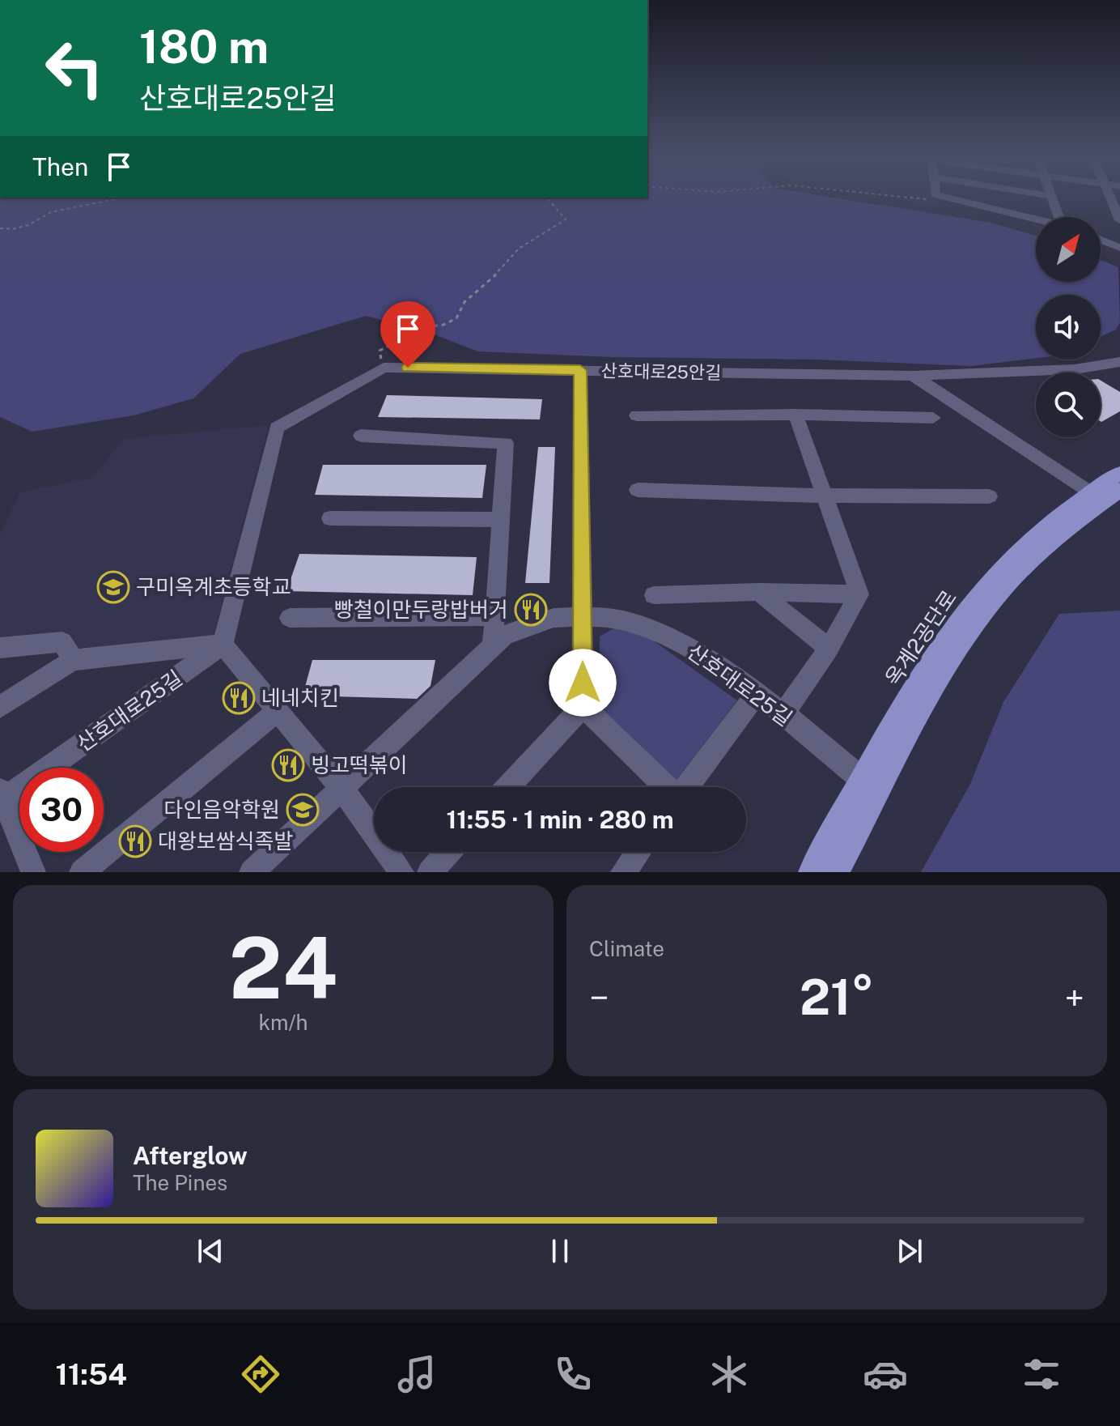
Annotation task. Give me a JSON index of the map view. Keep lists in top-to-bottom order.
{
  "streets": {
    "main road": ["옥계2공단로"],
    "street": ["산호대로25안길", "산호대로25길"]
  },
  "crossings": [
    ["산호대로25안길", "산호대로25길"],
    ["옥계2공단로", "산호대로25길"]
  ],
  "places": {
    "school or university": ["구미옥계초등학교", "다인음악학원"],
    "restaurant": [
      "빵철이만두랑밥버거",
      "네네치킨",
      "빙고떡볶이",
      "대왕보쌈식족발"
    ]
  },
  "north": "top right",
  "page": {
    "turn": ["180 m", "산호대로25안길"],
    "then": "Then",
    "limit": "30",
    "trip": "11:55 · 1 min · 280 m",
    "tile": [
      ["24", "km/h"],
      "Climate"
    ],
    "heat": ["−", "21°", "+"],
    "song": ["Afterglow", "The Pines"],
    "tabs": "11:54"
  }
}
